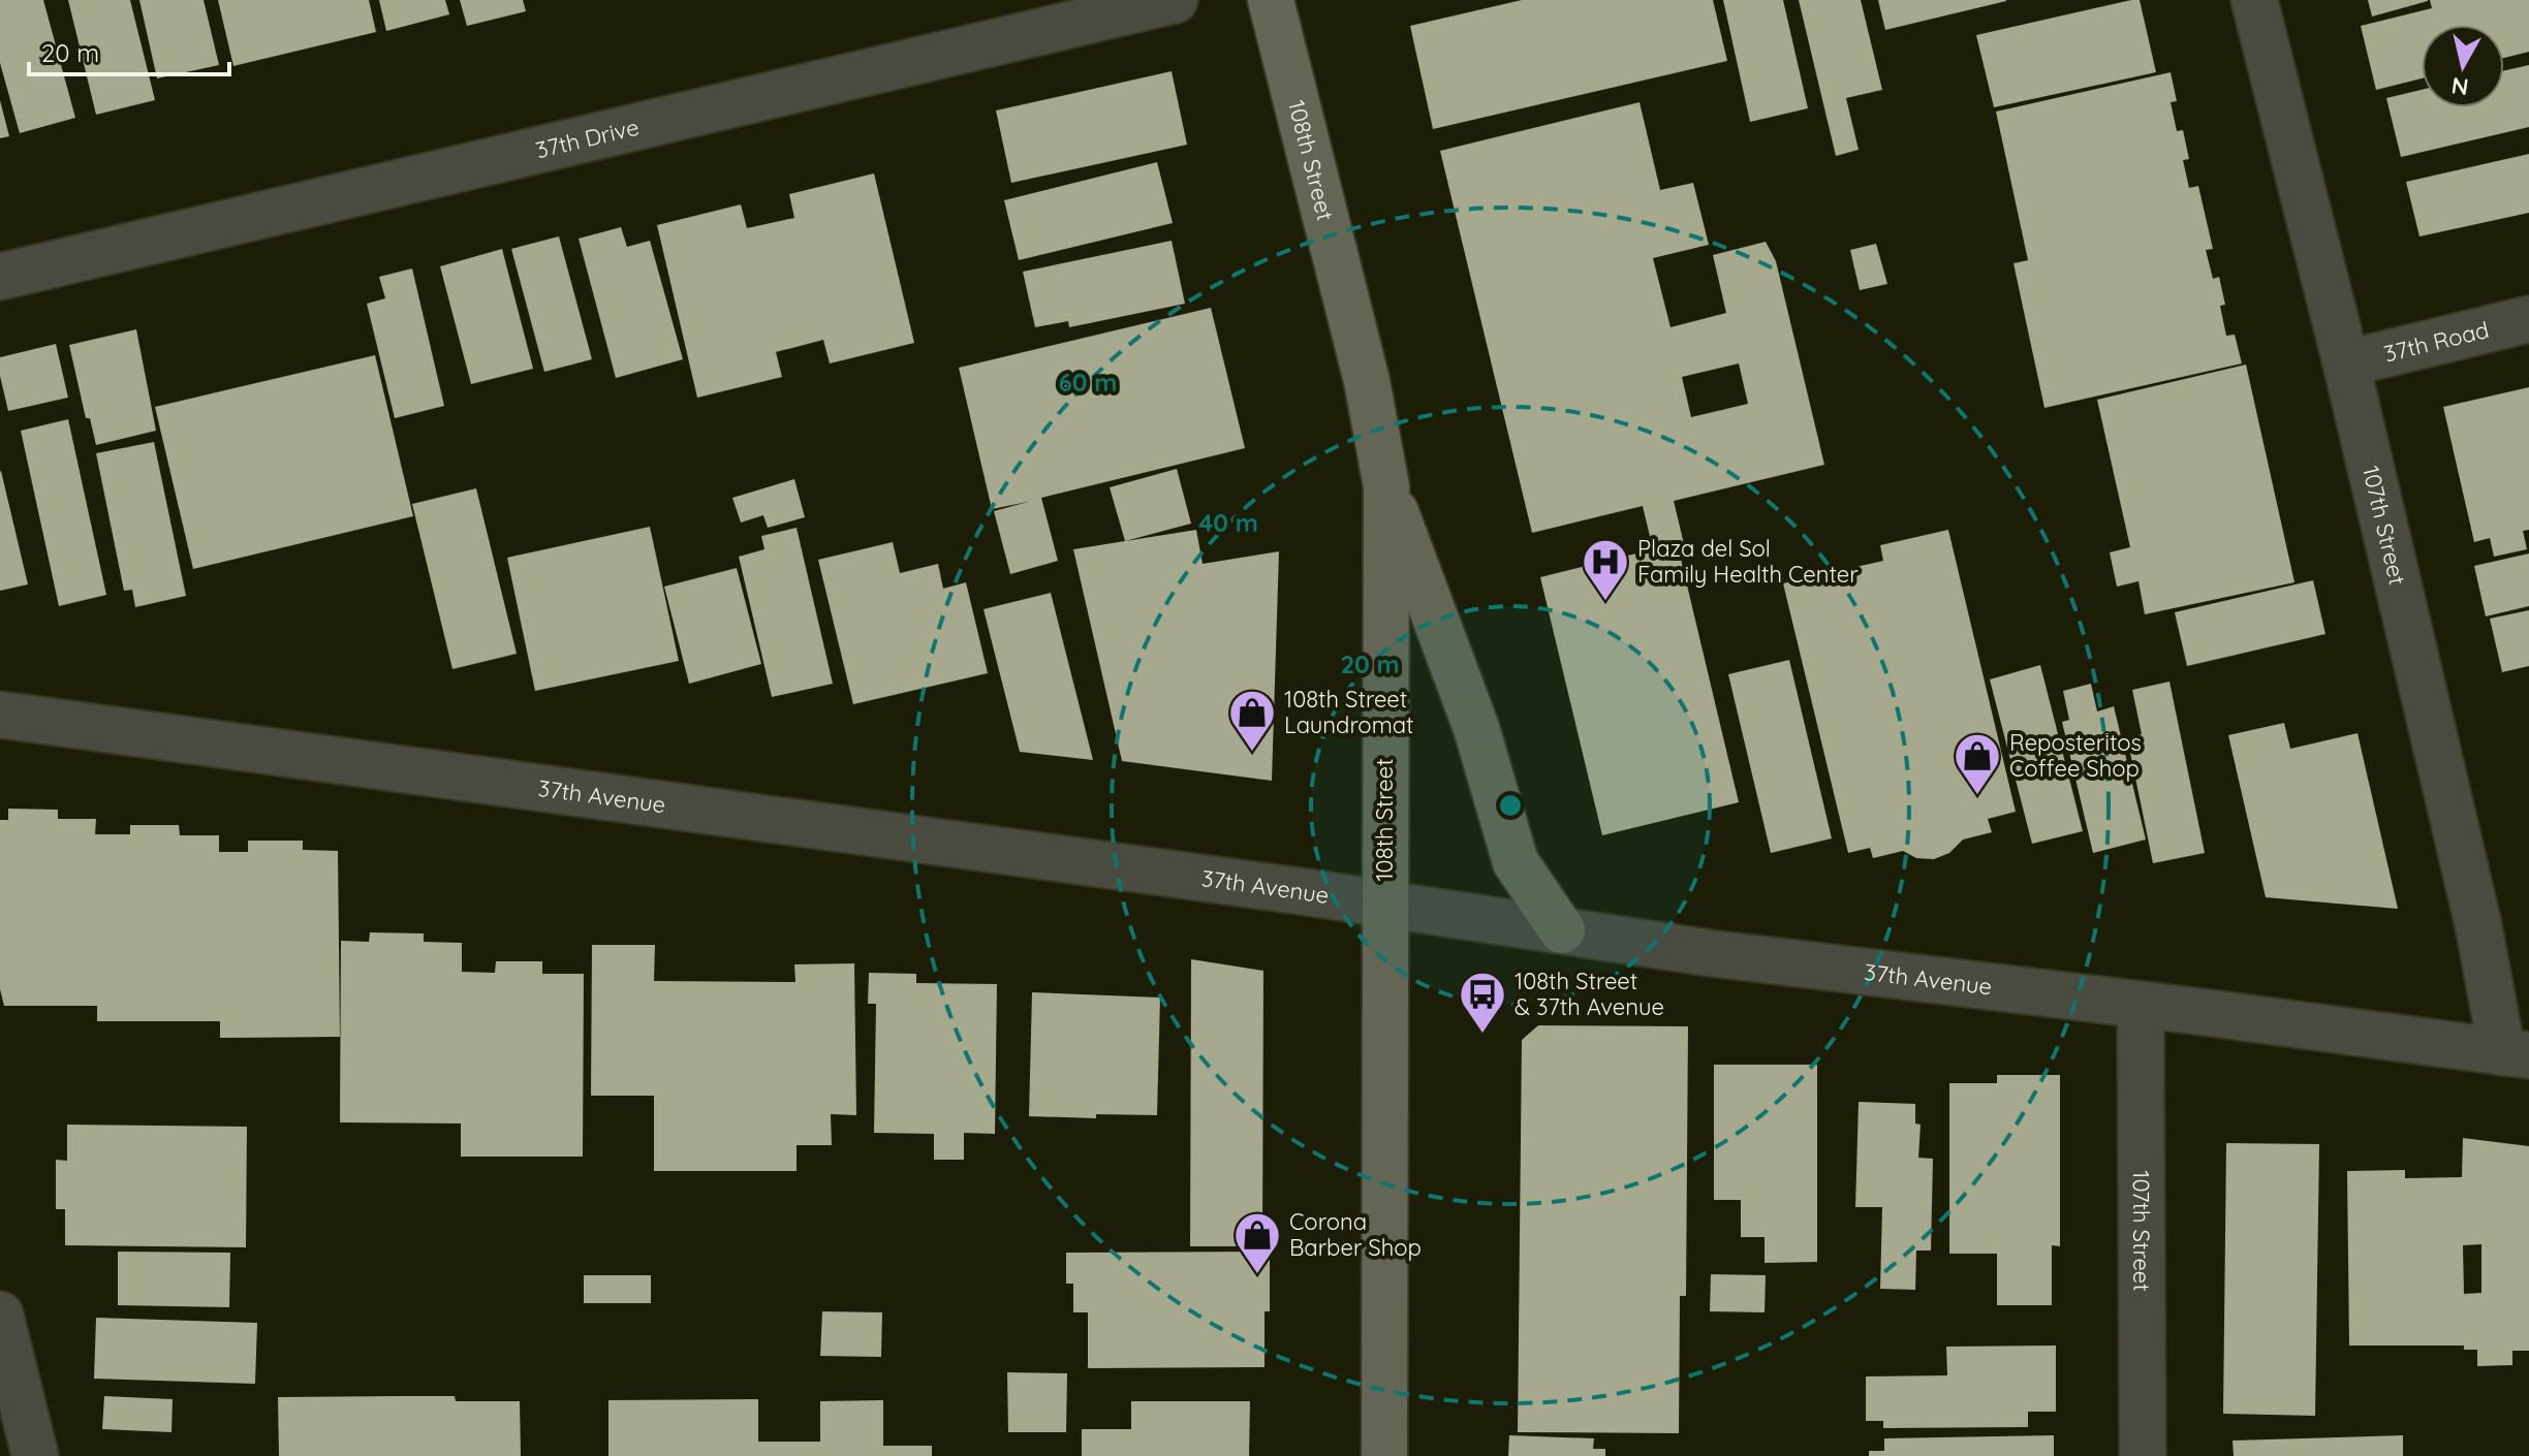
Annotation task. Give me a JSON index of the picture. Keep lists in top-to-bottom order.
{
  "streets": {
    "main road": ["108th Street"],
    "street": [
      "37th Drive",
      "37th Road",
      "107th Street",
      "37th Avenue"
    ]
  },
  "crossings": [
    ["108th Street", "37th Avenue"],
    ["37th Road", "107th Street"],
    ["107th Street", "37th Avenue"]
  ],
  "places": {
    "hospital": ["Plaza del Sol Family Health Center"],
    "shop": ["108th Street Laundromat", "Reposteritos Coffee Shop", "Corona Barber Shop"],
    "bus stop": ["108th Street & 37th Avenue"]
  },
  "scale_bar": "20 m",
  "north": "bottom",
  "rings": ["60 m", "40 m", "20 m"]
}
